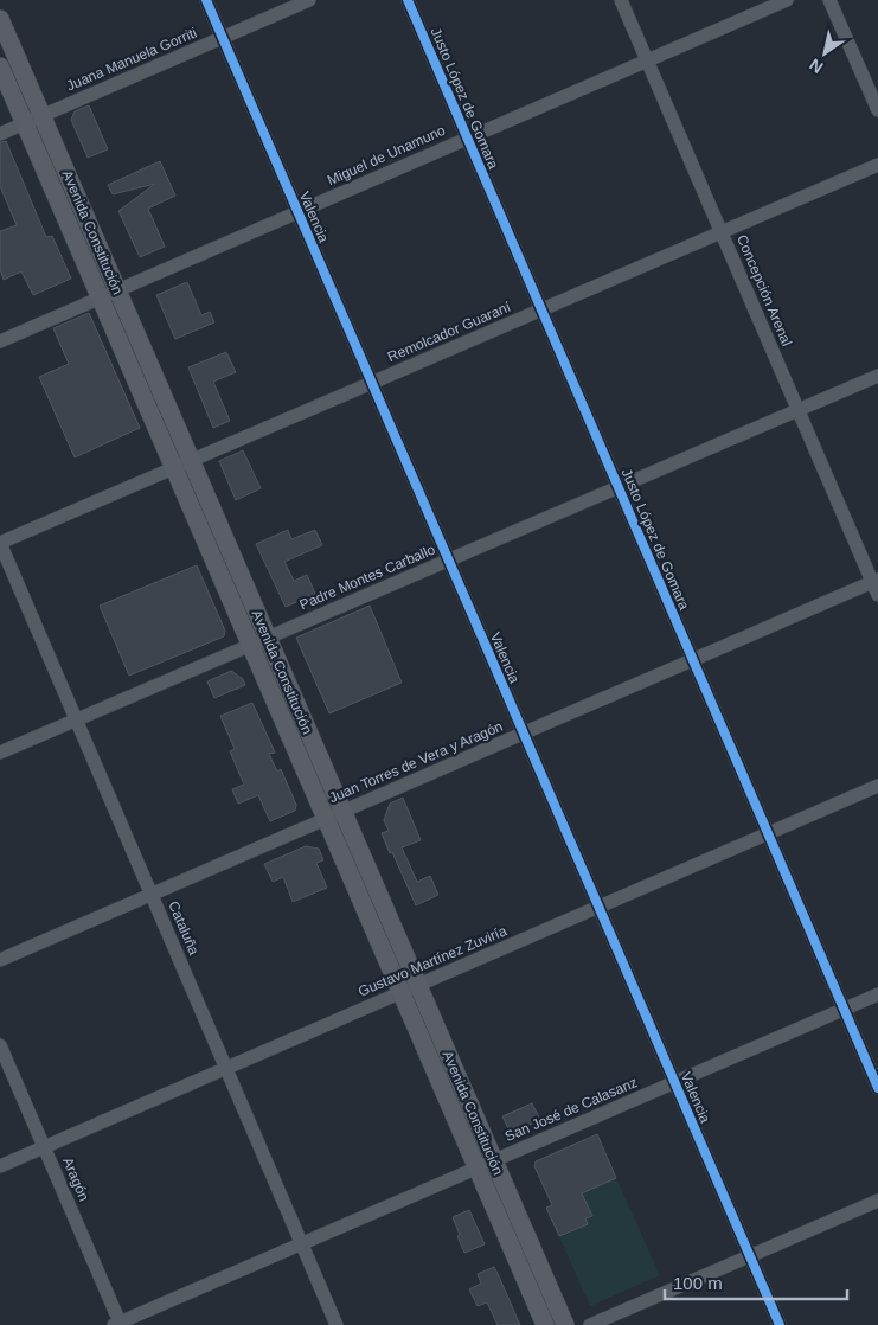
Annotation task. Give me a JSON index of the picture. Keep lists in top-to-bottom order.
{
  "streets": {
    "main road": ["Avenida Constitución"],
    "street": [
      "Juana Manuela Gorriti",
      "Justo López de Gomara",
      "Miguel de Unamuno",
      "Valencia",
      "Concepción Arenal",
      "Remolcador Guaraní",
      "Padre Montes Carballo",
      "Juan Torres de Vera y Aragón",
      "Cataluña",
      "Gustavo Martínez Zuviría",
      "San José de Calasanz",
      "Aragón"
    ]
  },
  "crossings": [
    ["Juana Manuela Gorriti", "Valencia"],
    ["Juana Manuela Gorriti", "Avenida Constitución"],
    ["Justo López de Gomara", "Miguel de Unamuno"],
    ["Justo López de Gomara", "Remolcador Guaraní"],
    ["Justo López de Gomara", "Padre Montes Carballo"],
    ["Justo López de Gomara", "Juan Torres de Vera y Aragón"],
    ["Justo López de Gomara", "Gustavo Martínez Zuviría"],
    ["Justo López de Gomara", "San José de Calasanz"],
    ["Miguel de Unamuno", "Valencia"],
    ["Miguel de Unamuno", "Avenida Constitución"],
    ["Miguel de Unamuno", "Concepción Arenal"],
    ["Valencia", "Remolcador Guaraní"],
    ["Valencia", "Padre Montes Carballo"],
    ["Valencia", "Juan Torres de Vera y Aragón"],
    ["Valencia", "Gustavo Martínez Zuviría"],
    ["Valencia", "San José de Calasanz"],
    ["Avenida Constitución", "Remolcador Guaraní"],
    ["Avenida Constitución", "Padre Montes Carballo"],
    ["Avenida Constitución", "Juan Torres de Vera y Aragón"],
    ["Avenida Constitución", "Gustavo Martínez Zuviría"],
    ["Avenida Constitución", "San José de Calasanz"],
    ["Concepción Arenal", "Remolcador Guaraní"],
    ["Concepción Arenal", "Padre Montes Carballo"],
    ["Concepción Arenal", "Juan Torres de Vera y Aragón"],
    ["Remolcador Guaraní", "Cataluña"],
    ["Padre Montes Carballo", "Cataluña"],
    ["Juan Torres de Vera y Aragón", "Cataluña"],
    ["Cataluña", "Gustavo Martínez Zuviría"],
    ["Cataluña", "San José de Calasanz"],
    ["Gustavo Martínez Zuviría", "Aragón"],
    ["San José de Calasanz", "Aragón"]
  ],
  "scale_bar": "100 m",
  "north": "bottom left"
}
